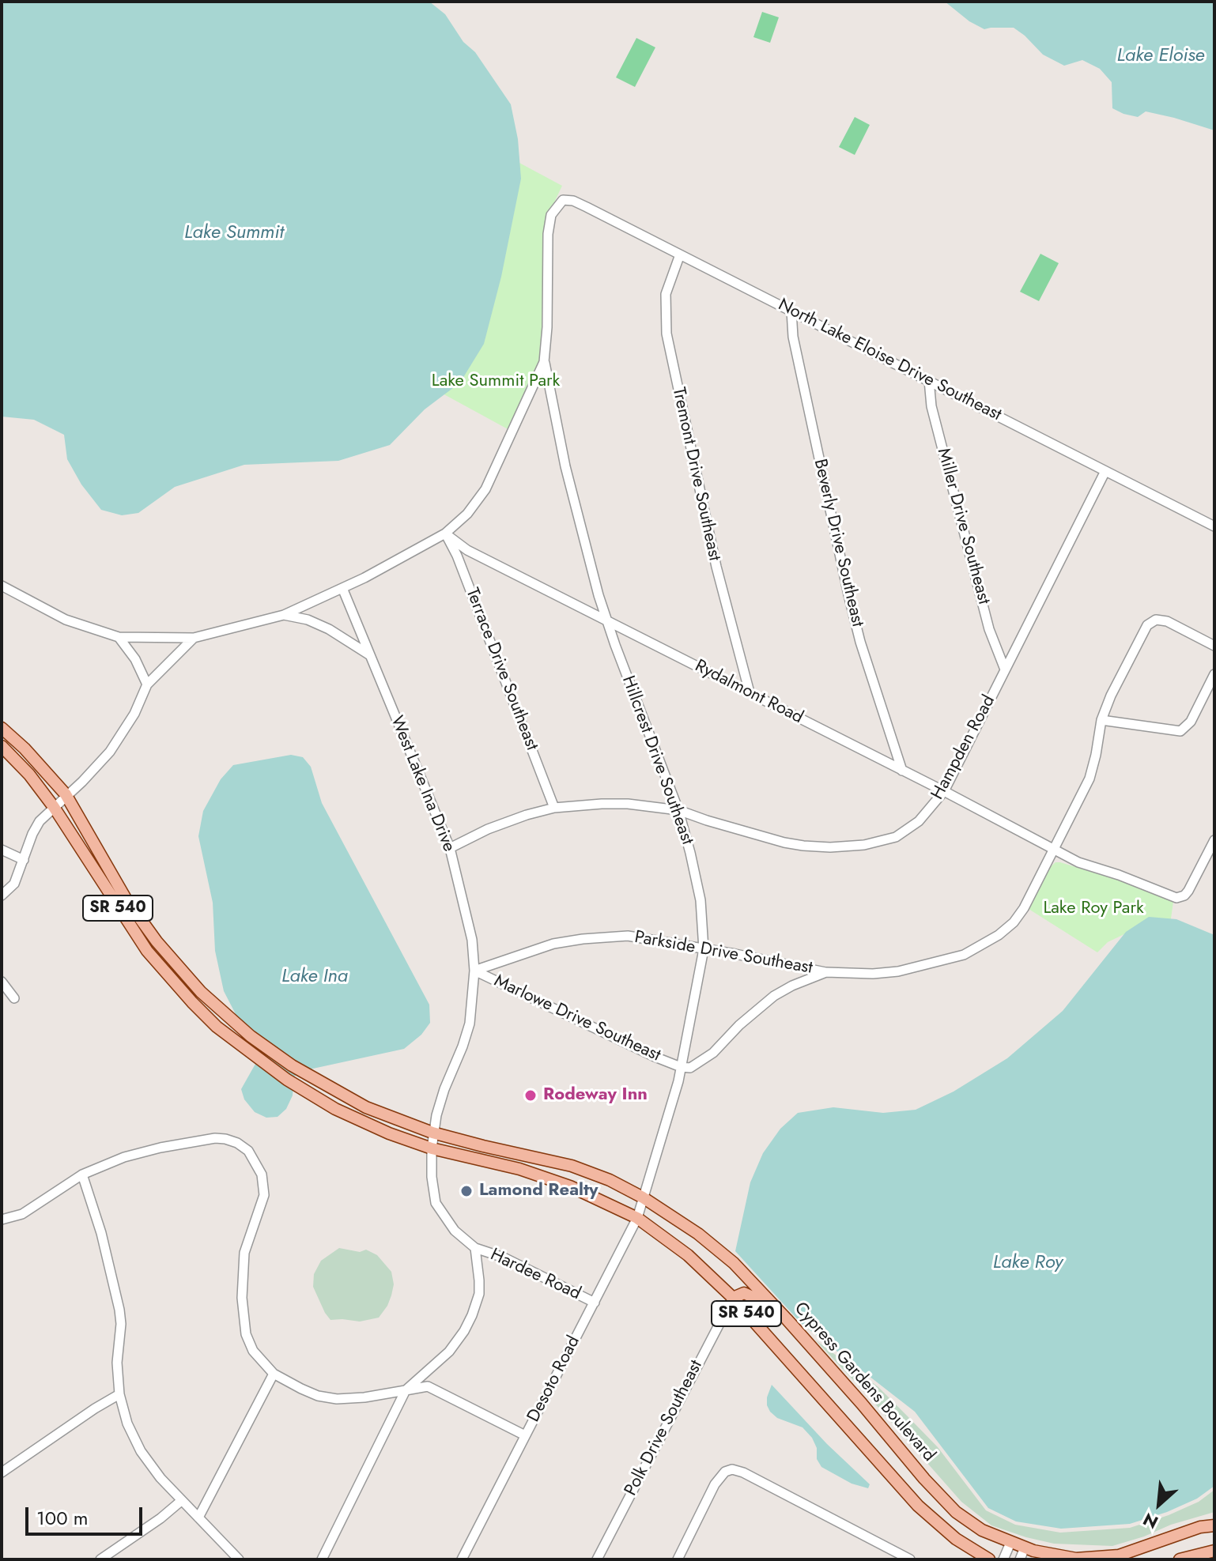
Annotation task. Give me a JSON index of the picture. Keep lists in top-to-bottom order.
{
  "streets": {
    "main road": ["SR 540", "Cypress Gardens Boulevard"],
    "street": [
      "North Lake Eloise Drive Southeast",
      "Tremont Drive Southeast",
      "Miller Drive Southeast",
      "Beverly Drive Southeast",
      "Terrace Drive Southeast",
      "Rydalmont Road",
      "Hampden Road",
      "Hillcrest Drive Southeast",
      "West Lake Ina Drive",
      "Parkside Drive Southeast",
      "Marlowe Drive Southeast",
      "Hardee Road",
      "Desoto Road",
      "Polk Drive Southeast"
    ]
  },
  "crossings": [
    ["North Lake Eloise Drive Southeast", "Tremont Drive Southeast"],
    ["North Lake Eloise Drive Southeast", "Miller Drive Southeast"],
    ["North Lake Eloise Drive Southeast", "Beverly Drive Southeast"],
    ["North Lake Eloise Drive Southeast", "Hampden Road"],
    ["North Lake Eloise Drive Southeast", "Hillcrest Drive Southeast"],
    ["Tremont Drive Southeast", "Rydalmont Road"],
    ["Miller Drive Southeast", "Hampden Road"],
    ["Beverly Drive Southeast", "Rydalmont Road"],
    ["Terrace Drive Southeast", "Rydalmont Road"],
    ["Terrace Drive Southeast", "Hampden Road"],
    ["Rydalmont Road", "Hampden Road"],
    ["Rydalmont Road", "Hillcrest Drive Southeast"],
    ["Rydalmont Road", "Parkside Drive Southeast"],
    ["Hampden Road", "Hillcrest Drive Southeast"],
    ["Hampden Road", "West Lake Ina Drive"],
    ["Hillcrest Drive Southeast", "Parkside Drive Southeast"],
    ["Hillcrest Drive Southeast", "Marlowe Drive Southeast"],
    ["Hillcrest Drive Southeast", "Desoto Road"],
    ["Hillcrest Drive Southeast", "Cypress Gardens Boulevard"],
    ["West Lake Ina Drive", "SR 540"],
    ["West Lake Ina Drive", "Parkside Drive Southeast"],
    ["West Lake Ina Drive", "Marlowe Drive Southeast"],
    ["West Lake Ina Drive", "Hardee Road"],
    ["West Lake Ina Drive", "Cypress Gardens Boulevard"],
    ["SR 540", "Desoto Road"],
    ["SR 540", "Polk Drive Southeast"],
    ["Parkside Drive Southeast", "Marlowe Drive Southeast"],
    ["Hardee Road", "Desoto Road"],
    ["Desoto Road", "Cypress Gardens Boulevard"]
  ],
  "water": [
    "Lake Eloise",
    "Lake Summit",
    "Lake Ina",
    "Lake Roy"
  ],
  "parks": ["Lake Summit Park", "Lake Roy Park"],
  "places": ["Rodeway Inn", "Lamond Realty"],
  "scale_bar": "100 m",
  "north": "bottom left"
}
